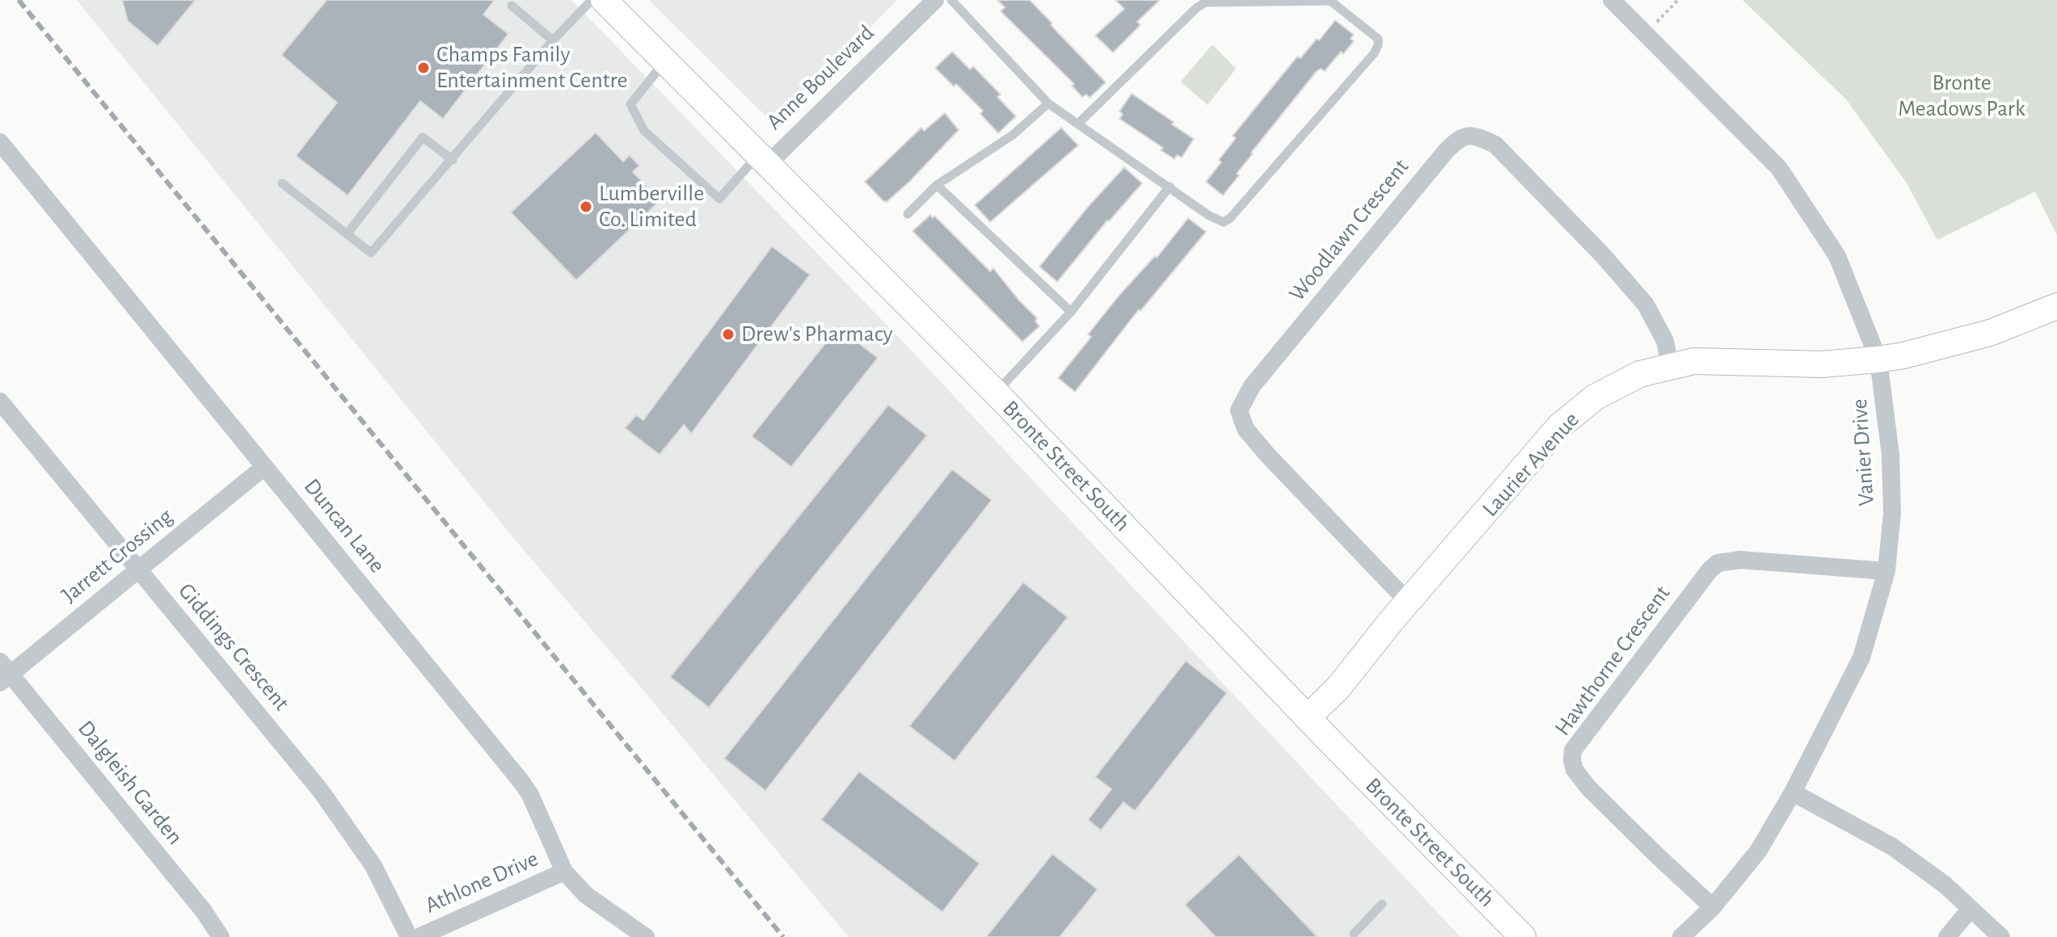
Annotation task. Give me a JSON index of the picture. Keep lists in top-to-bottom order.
{
  "streets": {
    "main road": ["Laurier Avenue", "Bronte Street South"],
    "street": [
      "Anne Boulevard",
      "Woodlawn Crescent",
      "Vanier Drive",
      "Duncan Lane",
      "Jarrett Crossing",
      "Giddings Crescent",
      "Hawthorne Crescent",
      "Dalgleish Garden",
      "Athlone Drive"
    ]
  },
  "crossings": [
    ["Anne Boulevard", "Bronte Street South"],
    ["Woodlawn Crescent", "Laurier Avenue"],
    ["Vanier Drive", "Laurier Avenue"],
    ["Vanier Drive", "Hawthorne Crescent"],
    ["Laurier Avenue", "Bronte Street South"],
    ["Duncan Lane", "Jarrett Crossing"],
    ["Duncan Lane", "Athlone Drive"],
    ["Jarrett Crossing", "Giddings Crescent"],
    ["Jarrett Crossing", "Dalgleish Garden"]
  ],
  "parks": ["Bronte Meadows Park"],
  "places": ["Champs Family Entertainment Centre", "Lumberville Co. Limited", "Drew's Pharmacy"]
}
